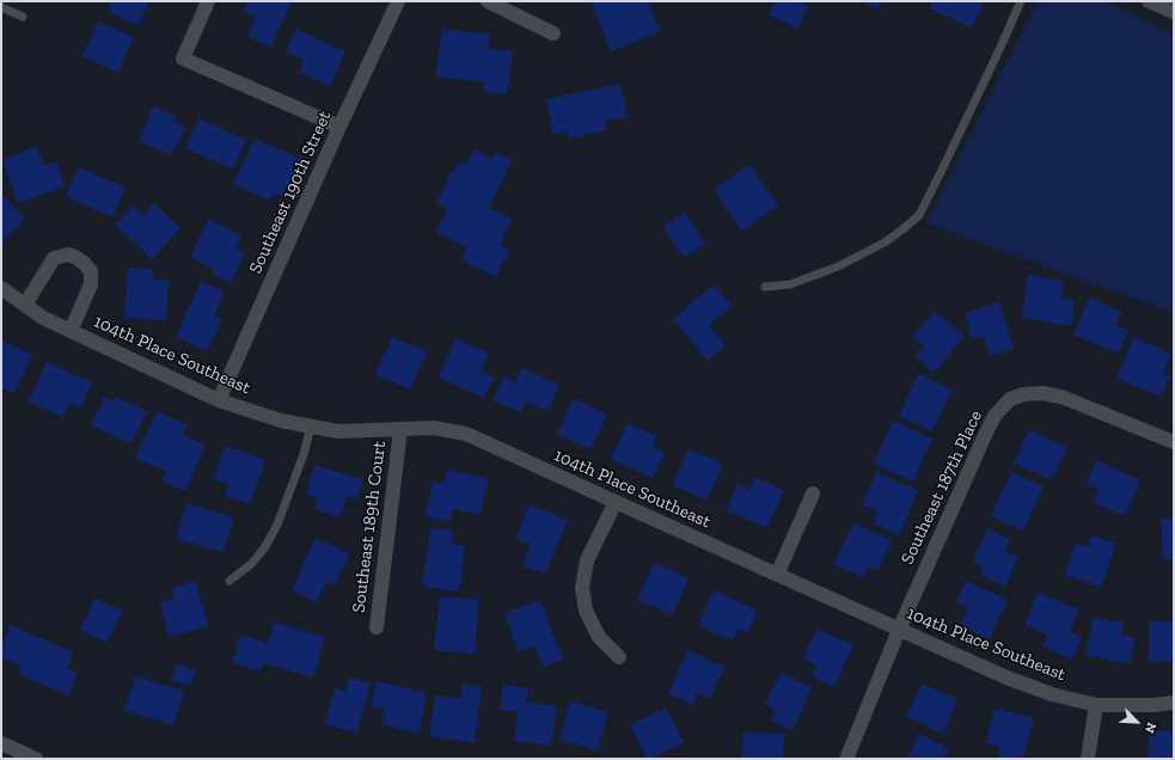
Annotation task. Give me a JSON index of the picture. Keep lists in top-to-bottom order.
{
  "streets": {
    "street": [
      "Southeast 190th Street",
      "104th Place Southeast",
      "Southeast 187th Place",
      "Southeast 189th Court"
    ]
  },
  "crossings": [
    ["Southeast 190th Street", "104th Place Southeast"],
    ["104th Place Southeast", "Southeast 187th Place"],
    ["104th Place Southeast", "Southeast 189th Court"]
  ],
  "north": "bottom right"
}
